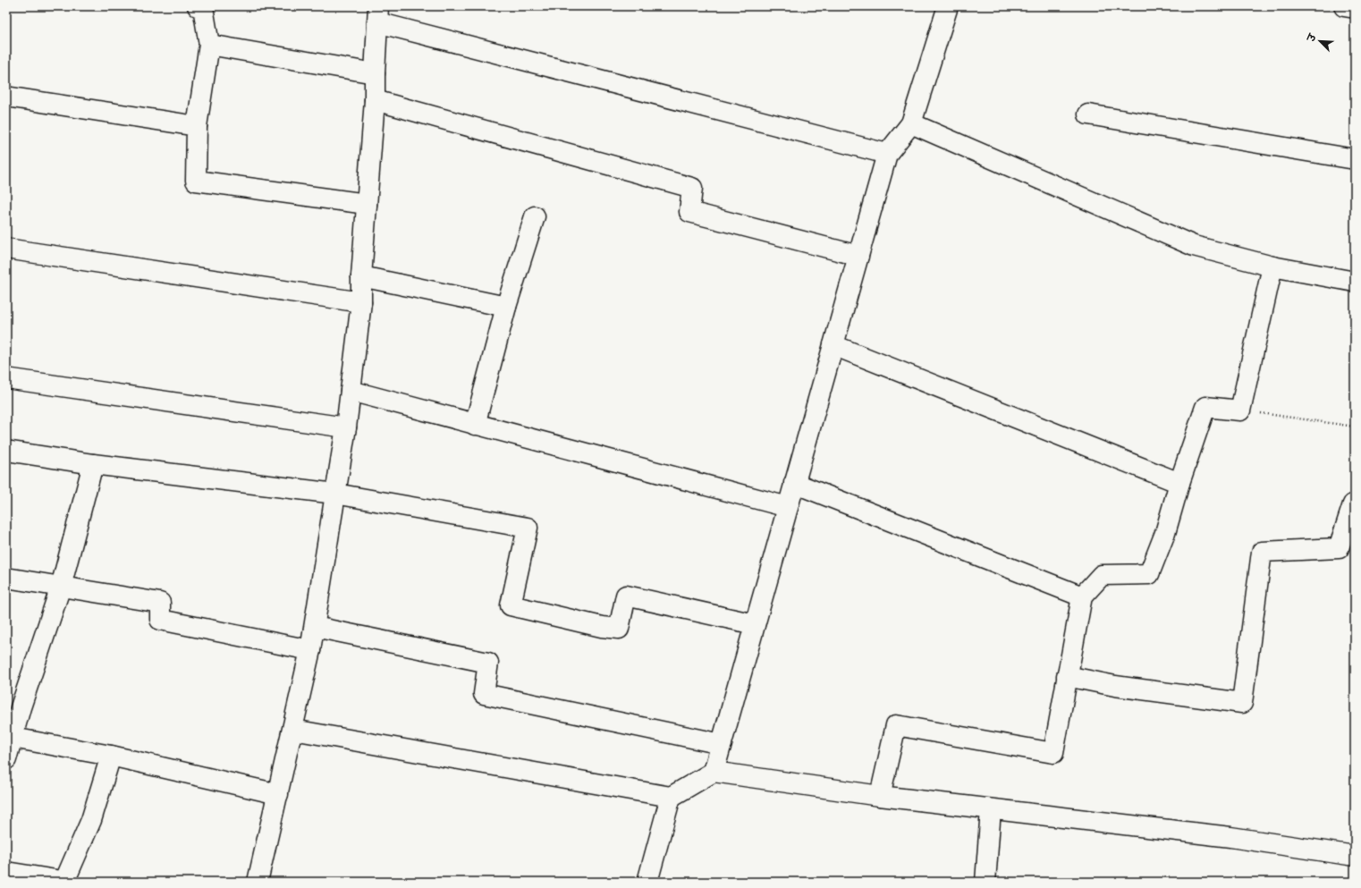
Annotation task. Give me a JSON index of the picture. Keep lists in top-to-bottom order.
{
  "north": "top left"
}
